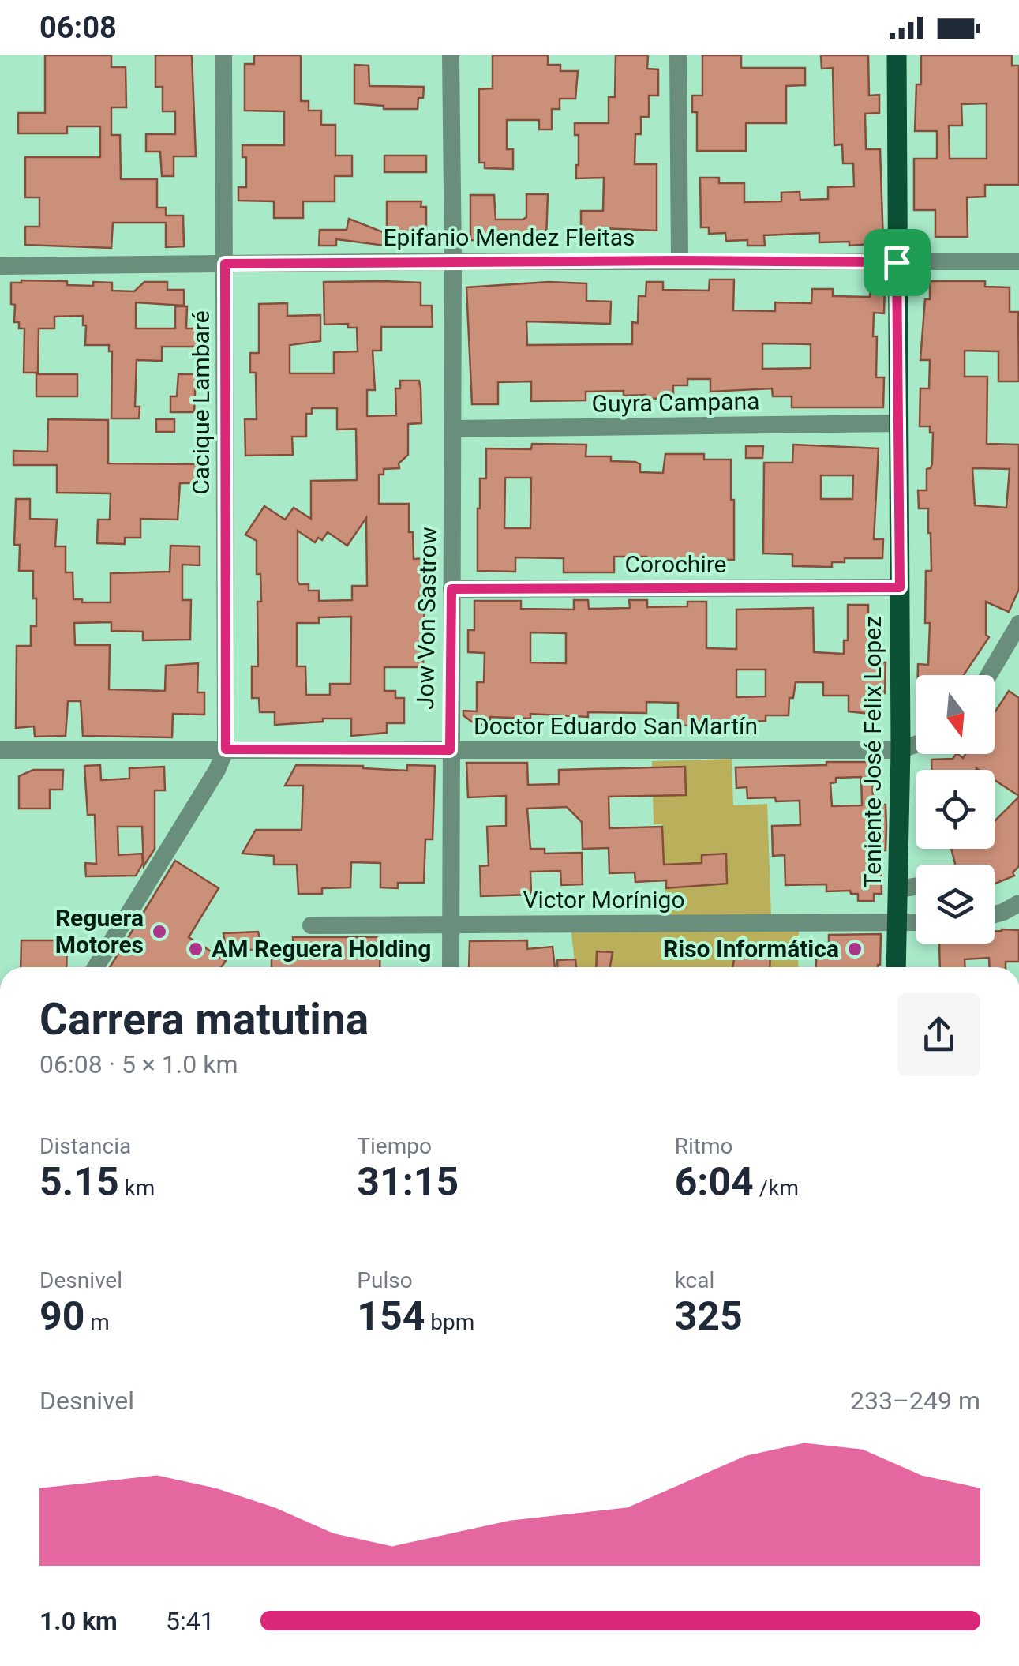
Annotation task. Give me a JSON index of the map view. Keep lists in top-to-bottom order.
{
  "streets": {
    "main road": ["Teniente José Felix Lopez"],
    "street": [
      "Epifanio Mendez Fleitas",
      "Cacique Lambaré",
      "Guyra Campana",
      "Corochire",
      "Jow Von Sastrow",
      "Doctor Eduardo San Martín",
      "Victor Morínigo"
    ]
  },
  "crossings": [
    ["Epifanio Mendez Fleitas", "Cacique Lambaré"],
    ["Epifanio Mendez Fleitas", "Jow Von Sastrow"],
    ["Epifanio Mendez Fleitas", "Teniente José Felix Lopez"],
    ["Cacique Lambaré", "Doctor Eduardo San Martín"],
    ["Guyra Campana", "Jow Von Sastrow"],
    ["Guyra Campana", "Teniente José Felix Lopez"],
    ["Corochire", "Jow Von Sastrow"],
    ["Corochire", "Teniente José Felix Lopez"],
    ["Jow Von Sastrow", "Doctor Eduardo San Martín"],
    ["Jow Von Sastrow", "Victor Morínigo"],
    ["Doctor Eduardo San Martín", "Teniente José Felix Lopez"],
    ["Teniente José Felix Lopez", "Victor Morínigo"]
  ],
  "places": ["Reguera Motores", "AM Reguera Holding", "Riso Informática"],
  "north": "bottom",
  "page": {
    "status": "06:08",
    "heading": ["Carrera matutina", "06:08 · 5 × 1.0 km"],
    "stats": [
      ["Distancia", "5.15 km"],
      ["Tiempo", "31:15"],
      ["Ritmo", "6:04 /km"],
      ["Desnivel", "90 m"],
      ["Pulso", "154 bpm"],
      ["kcal", "325"]
    ],
    "chart": ["Desnivel", "233–249 m"],
    "list": [
      {
        "name": "1.0 km",
        "note": "5:41"
      }
    ]
  }
}
